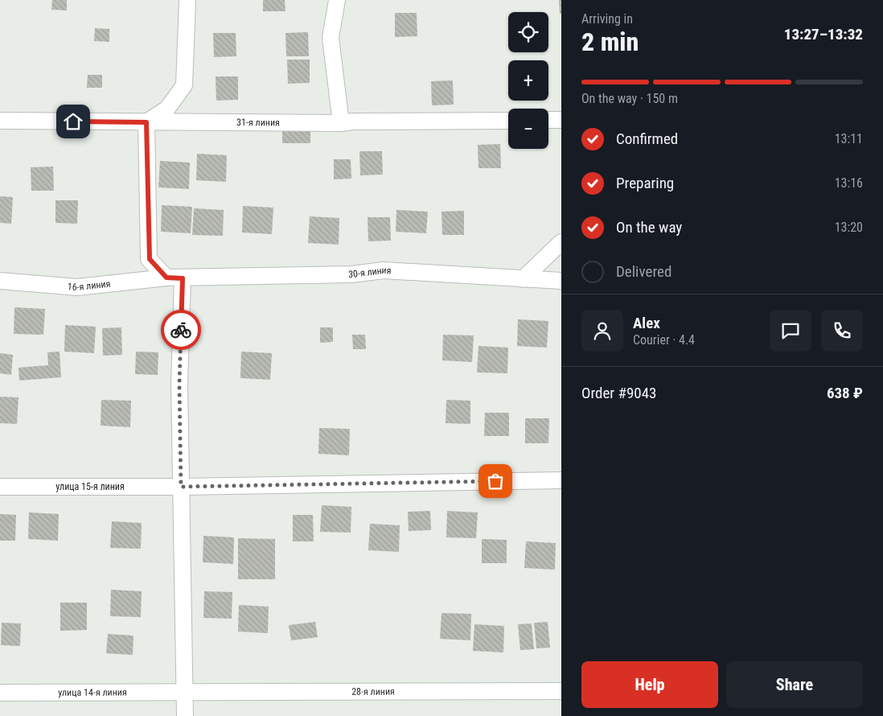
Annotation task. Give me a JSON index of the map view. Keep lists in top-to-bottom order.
{
  "streets": {
    "street": [
      "31-я линия",
      "30-я линия",
      "16-я линия",
      "улица 15-я линия",
      "улица 14-я линия",
      "28-я линия"
    ]
  },
  "crossings": [
    ["30-я линия", "16-я линия"],
    ["улица 14-я линия", "28-я линия"]
  ],
  "page": {
    "heading": ["2 min", "Arriving in", "13:27–13:32"],
    "panel": [
      "Alex",
      "Courier · 4.4",
      "Order #9043",
      "638 ₽"
    ],
    "map_buttons": ["+", "−"],
    "bar": "On the way · 150 m",
    "list": [
      ["Confirmed", "13:11"],
      ["Preparing", "13:16"],
      ["On the way", "13:20"],
      "Delivered"
    ],
    "buttons": ["Help", "Share"]
  }
}
